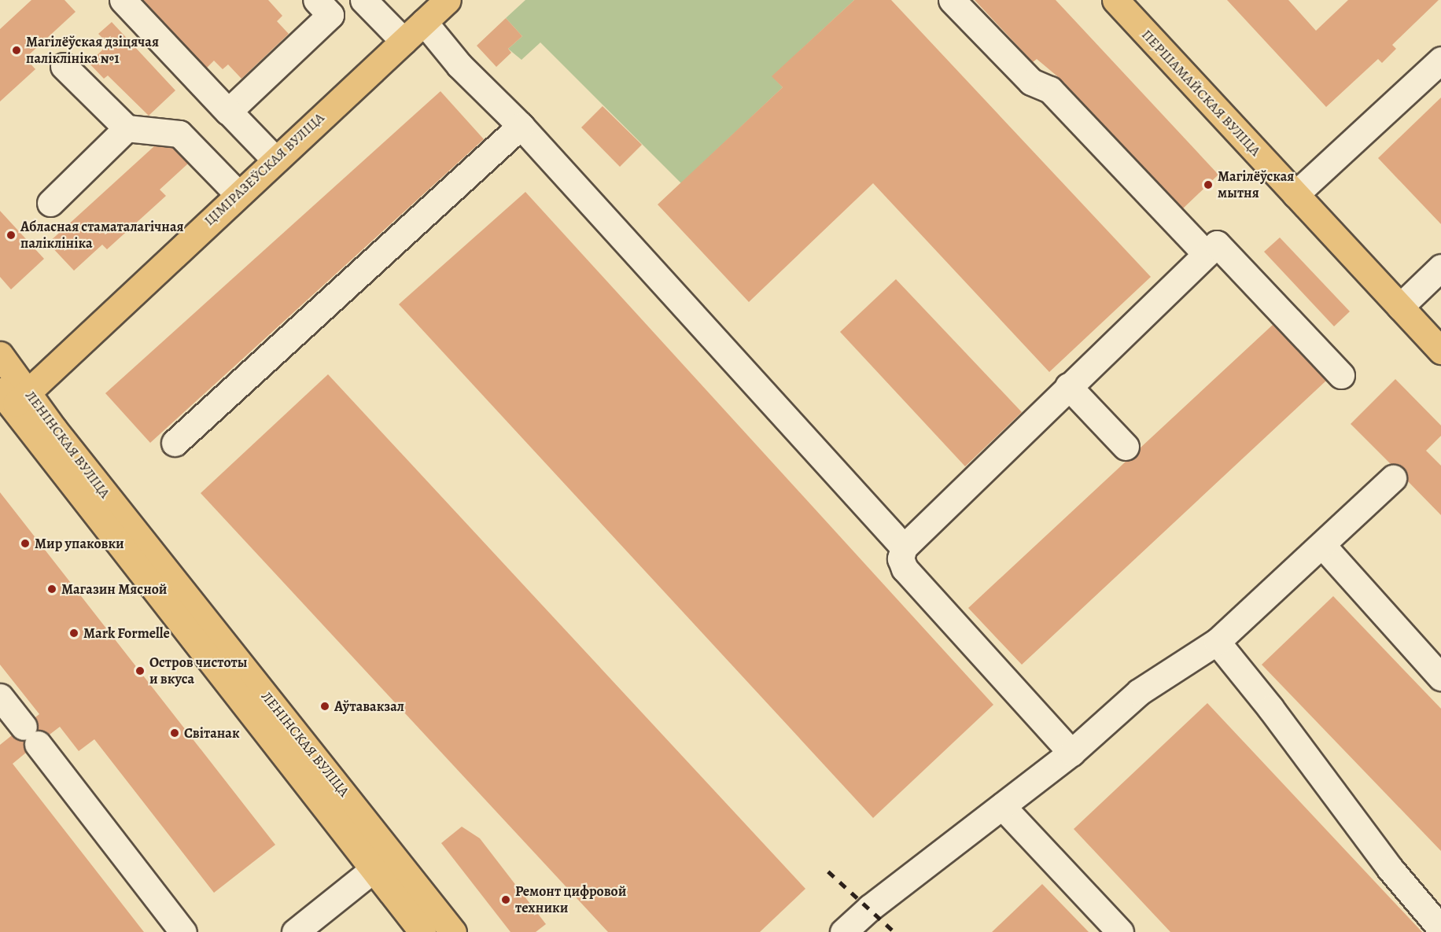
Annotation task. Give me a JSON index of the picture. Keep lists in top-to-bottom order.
{
  "streets": {
    "main road": ["ПЕРШАМАЙСКАЯ ВУЛІЦА", "ЦІМІРАЗЕЎСКАЯ ВУЛІЦА", "ЛЕНІНСКАЯ ВУЛІЦА"]
  },
  "crossings": [
    ["ЦІМІРАЗЕЎСКАЯ ВУЛІЦА", "ЛЕНІНСКАЯ ВУЛІЦА"]
  ],
  "places": [
    "Магілёўская дзіцячая паліклініка №1",
    "Магілёўская мытня",
    "Абласная стаматалагічная паліклініка",
    "Мир упаковки",
    "Магазин Мясной",
    "Mark Formelle",
    "Остров чистоты и вкуса",
    "Аўтавакзал",
    "Світанак",
    "Ремонт цифровой техники"
  ]
}
